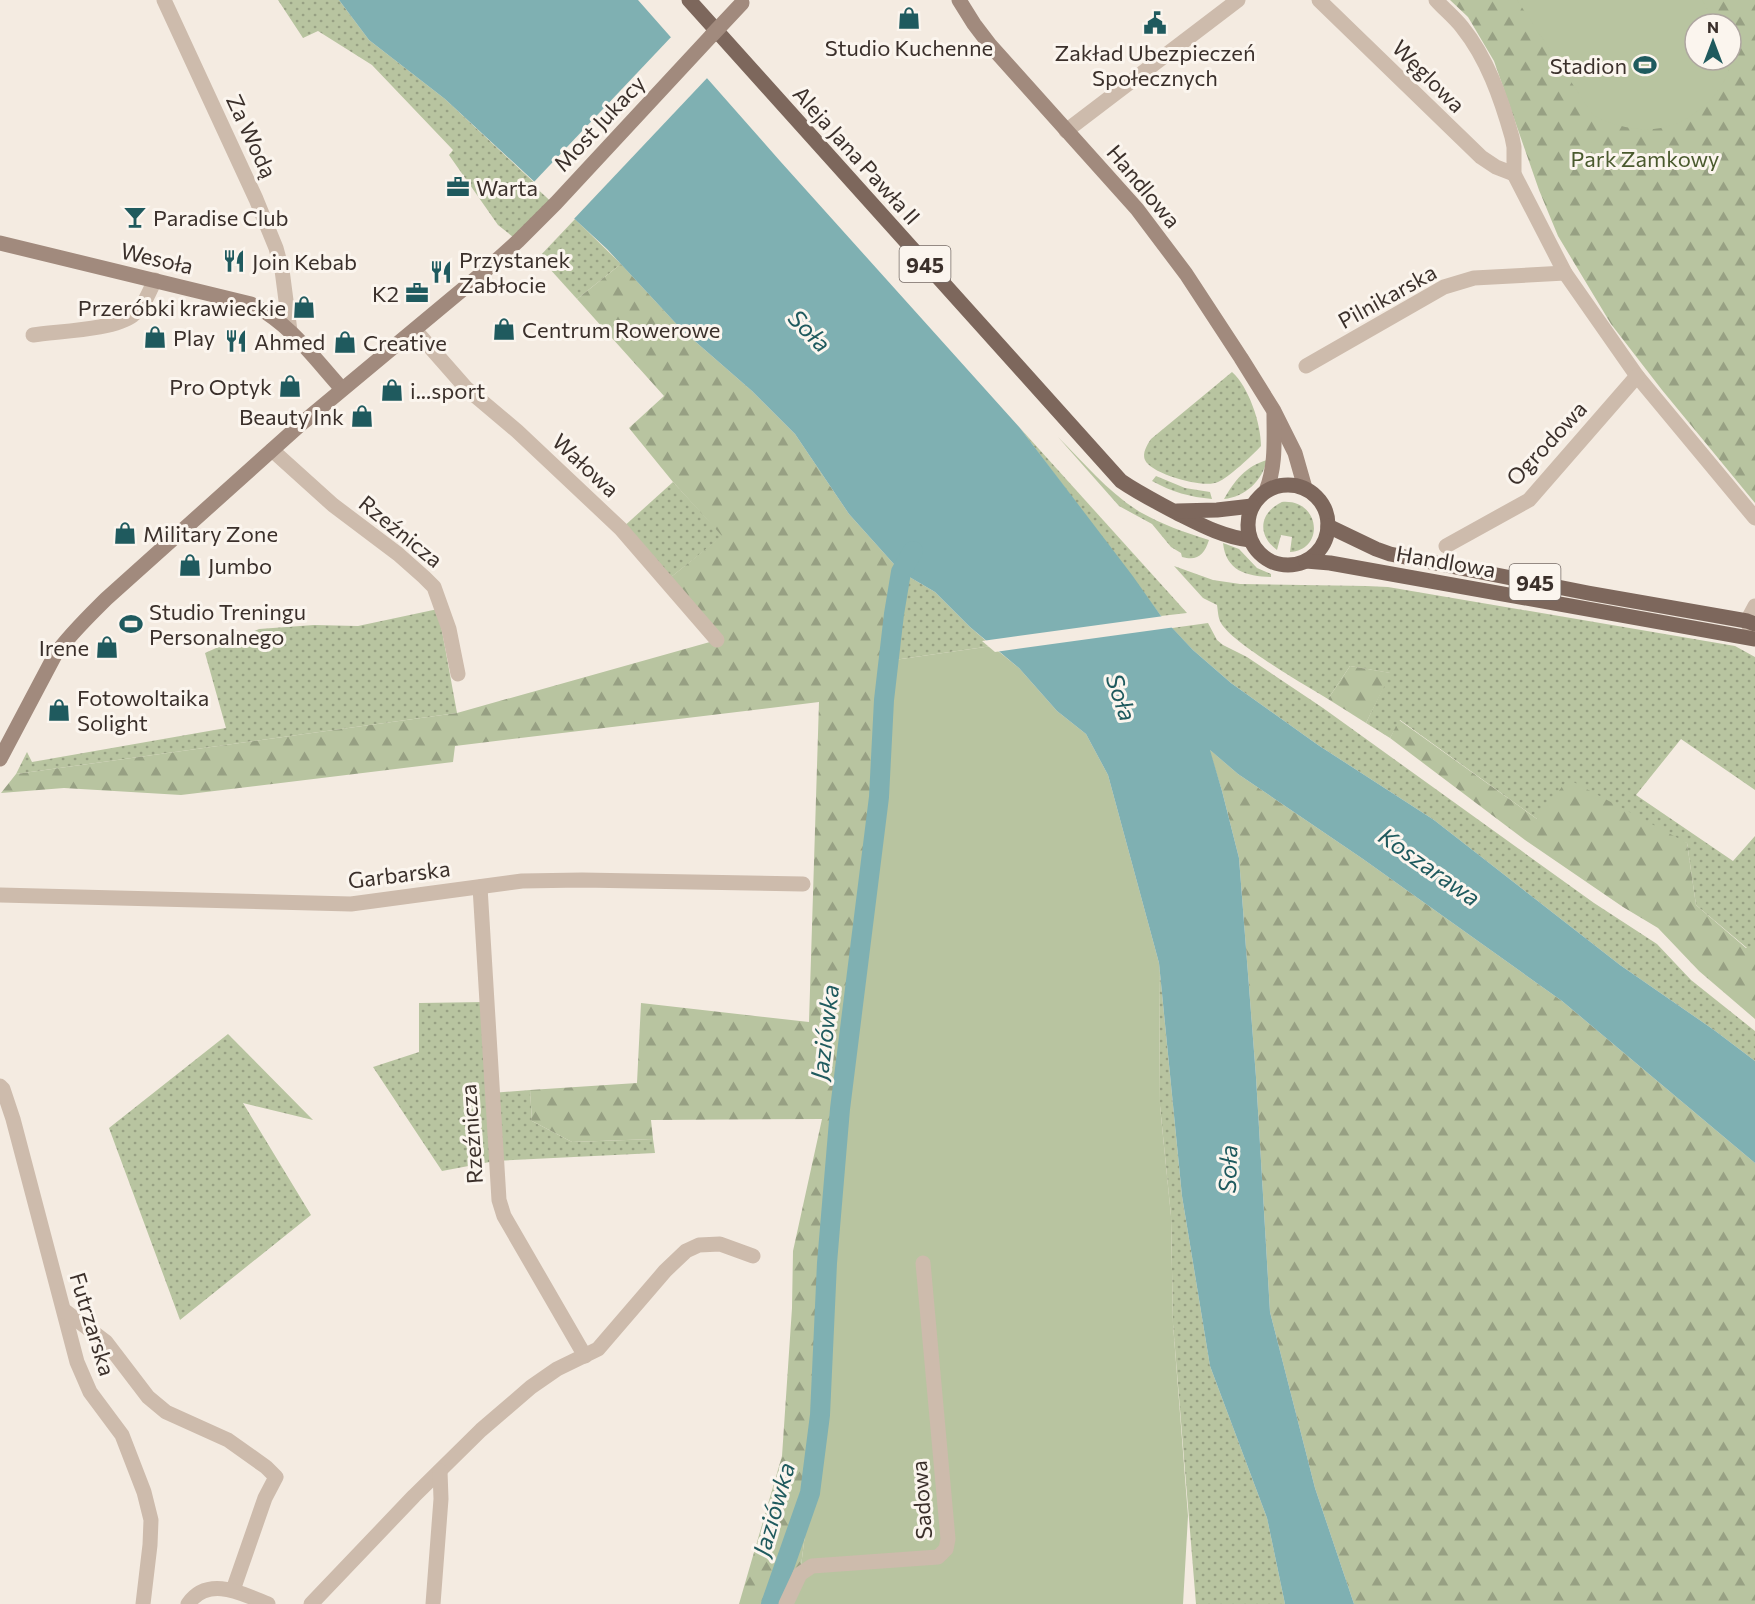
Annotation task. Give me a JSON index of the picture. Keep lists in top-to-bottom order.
{
  "streets": {
    "main road": ["Aleja Jana Pawła II", "Handlowa", "945"],
    "street": [
      "Węglowa",
      "Most Jukacy",
      "Za Wodą",
      "Wesoła",
      "Pilnikarska",
      "Ogrodowa",
      "Wałowa",
      "Rzeźnicza",
      "Garbarska",
      "Futrzarska",
      "Sadowa"
    ]
  },
  "crossings": [
    ["Most Jukacy", "Wesoła"],
    ["Most Jukacy", "Wałowa"],
    ["Most Jukacy", "Rzeźnicza"],
    ["Za Wodą", "Wesoła"],
    ["Aleja Jana Pawła II", "Handlowa"],
    ["Aleja Jana Pawła II", "945"],
    ["Handlowa", "945"],
    ["Rzeźnicza", "Garbarska"]
  ],
  "water": ["Soła", "Koszarawa", "Jaziówka"],
  "parks": ["Park Zamkowy"],
  "places": {
    "shop": [
      "Studio Kuchenne",
      "Przeróbki krawieckie",
      "Centrum Rowerowe",
      "Play",
      "Creative",
      "Pro Optyk",
      "i...sport",
      "Beauty Ink",
      "Military Zone",
      "Jumbo",
      "Irene",
      "Fotowoltaika Solight"
    ],
    "public building": ["Zakład Ubezpieczeń Społecznych"],
    "sports": ["Stadion", "Studio Treningu Personalnego"],
    "office": ["Warta", "K2"],
    "bar": ["Paradise Club"],
    "restaurant": ["Join Kebab", "Przystanek Zabłocie", "Ahmed"]
  },
  "north": "top"
}
